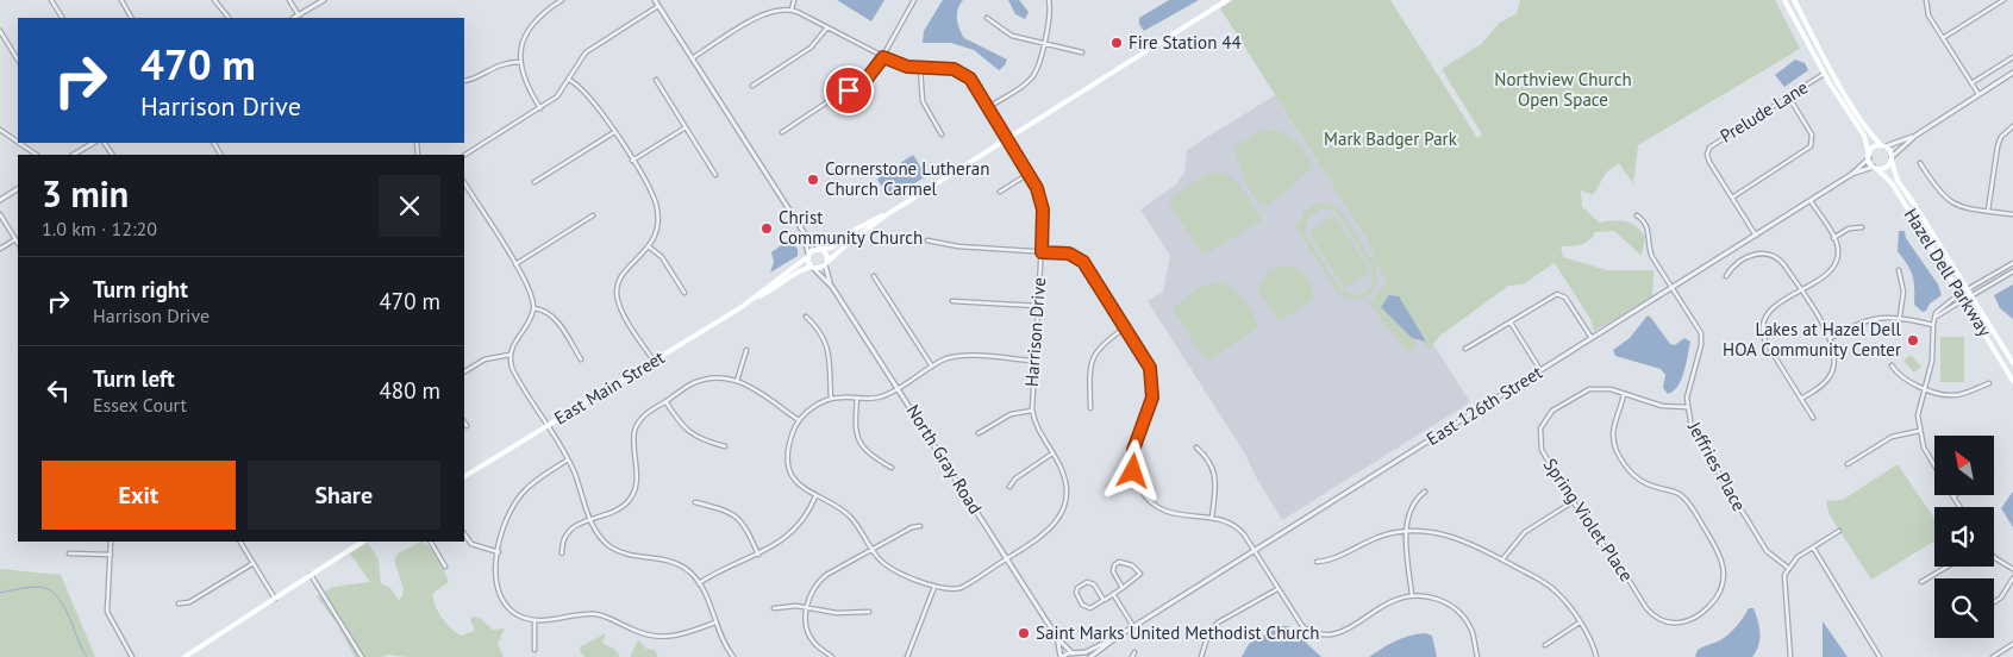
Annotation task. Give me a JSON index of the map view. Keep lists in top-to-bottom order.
{
  "streets": {
    "main road": ["Hazel Dell Parkway", "East Main Street"],
    "street": [
      "Prelude Lane",
      "Harrison Drive",
      "East 126th Street",
      "North Gray Road",
      "Jeffries Place",
      "Spring Violet Place"
    ]
  },
  "crossings": [
    ["Hazel Dell Parkway", "East 126th Street"],
    ["Harrison Drive", "North Gray Road"],
    ["East Main Street", "North Gray Road"],
    ["East 126th Street", "North Gray Road"],
    ["East 126th Street", "Jeffries Place"],
    ["Jeffries Place", "Spring Violet Place"]
  ],
  "parks": ["Northview Church Open Space", "Mark Badger Park"],
  "places": [
    "Fire Station 44",
    "Cornerstone Lutheran Church Carmel",
    "Christ Community Church",
    "Lakes at Hazel Dell HOA Community Center",
    "Saint Marks United Methodist Church"
  ],
  "north": "top left",
  "page": {
    "turn": ["470 m", "Harrison Drive"],
    "heading": ["3 min", "1.0 km · 12:20"],
    "list": [
      {
        "name": "Turn right",
        "note": "Harrison Drive",
        "value": "470 m"
      },
      {
        "name": "Turn left",
        "note": "Essex Court",
        "value": "480 m"
      }
    ],
    "buttons": ["Exit", "Share"]
  }
}
